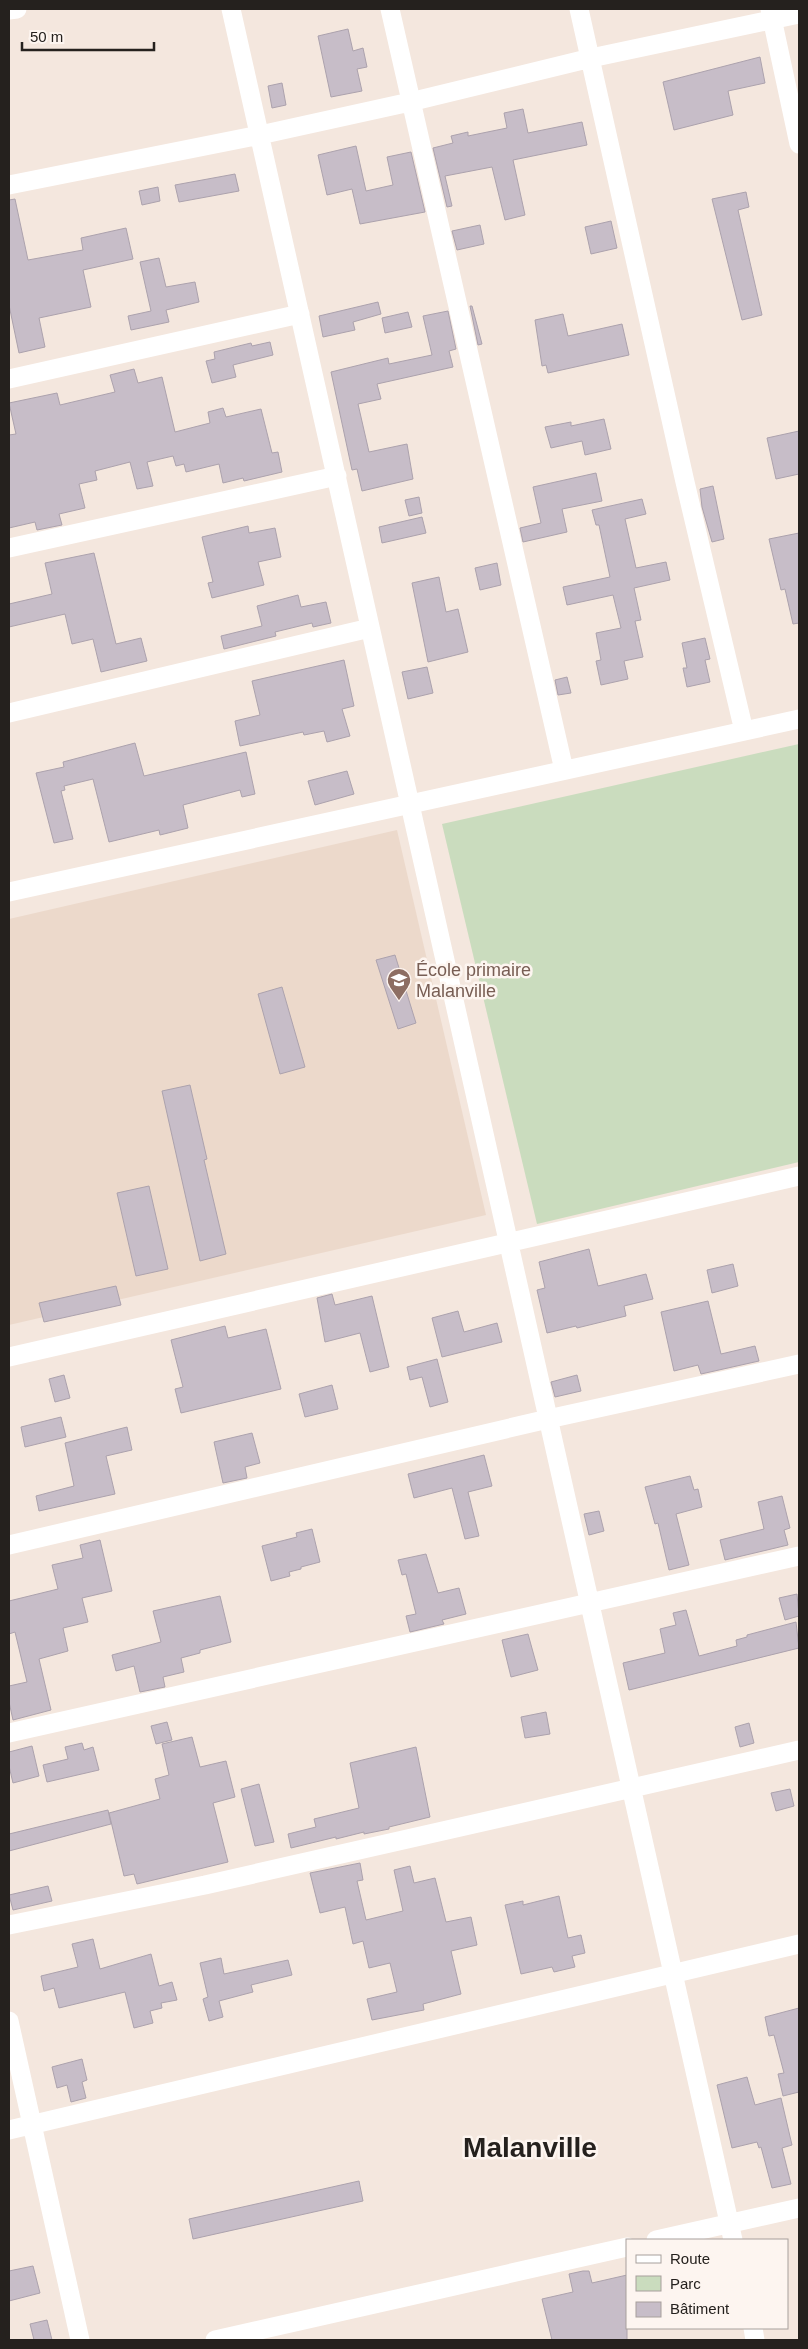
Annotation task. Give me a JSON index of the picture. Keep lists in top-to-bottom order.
{
  "districts": ["Malanville"],
  "places": {
    "school or university": ["École primaire Malanville"]
  },
  "legend": ["Route", "Parc", "Bâtiment"],
  "scale_bar": "50 m"
}
